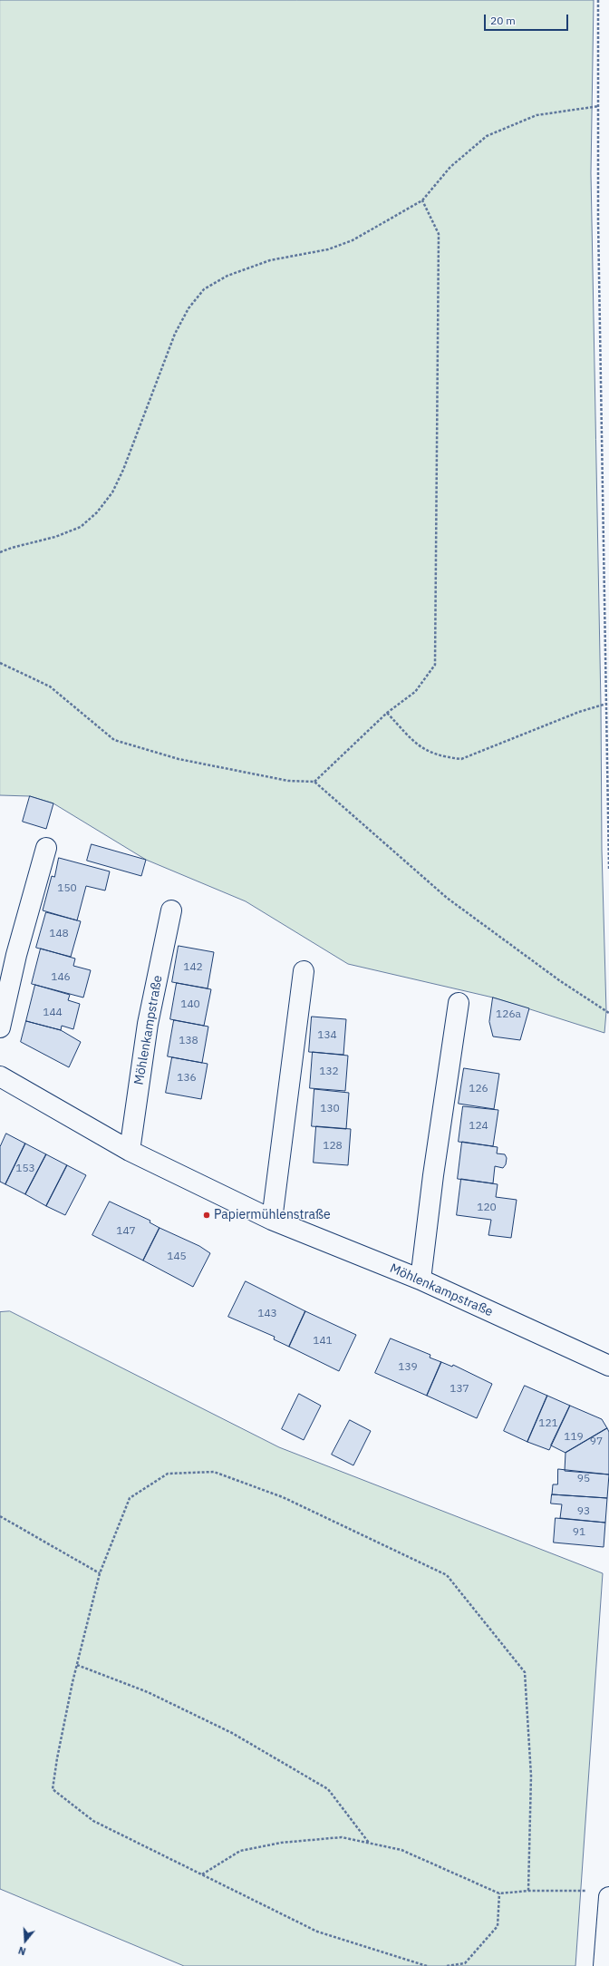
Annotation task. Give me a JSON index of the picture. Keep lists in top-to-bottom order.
{
  "streets": {
    "street": ["Möhlenkampstraße"]
  },
  "places": ["Papiermühlenstraße"],
  "house_numbers": [
    "150",
    "148",
    "142",
    "146",
    "140",
    "144",
    "126a",
    "134",
    "138",
    "132",
    "136",
    "126",
    "130",
    "124",
    "128",
    "153",
    "120",
    "147",
    "145",
    "143",
    "141",
    "139",
    "137",
    "121",
    "119",
    "97",
    "95",
    "93",
    "91"
  ],
  "scale_bar": "20 m",
  "north": "bottom"
}
